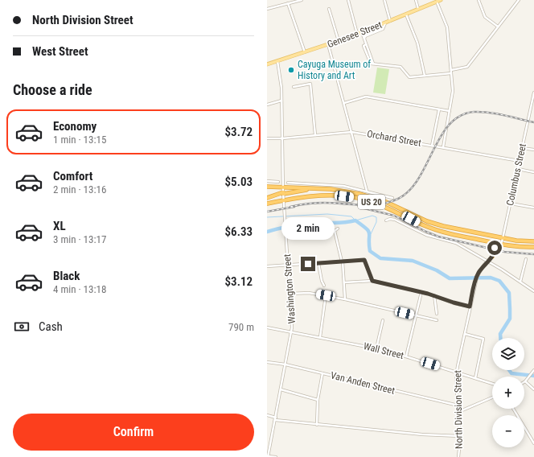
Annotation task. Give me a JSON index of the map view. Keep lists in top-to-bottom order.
{
  "streets": {
    "highway": ["US 20"],
    "main road": ["Genesee Street"],
    "street": [
      "Orchard Street",
      "Columbus Street",
      "Washington Street",
      "Wall Street",
      "Van Anden Street",
      "North Division Street"
    ]
  },
  "crossings": [
    ["Genesee Street", "Washington Street"],
    ["Orchard Street", "Columbus Street"],
    ["Orchard Street", "Washington Street"],
    ["Columbus Street", "US 20"],
    ["Columbus Street", "North Division Street"],
    ["US 20", "Washington Street"],
    ["US 20", "North Division Street"],
    ["Washington Street", "Wall Street"],
    ["Washington Street", "Van Anden Street"],
    ["Wall Street", "North Division Street"],
    ["Van Anden Street", "North Division Street"]
  ],
  "places": ["Cayuga Museum of History and Art"],
  "page": {
    "banner": ["North Division Street", "West Street"],
    "heading": "Choose a ride",
    "list": [
      {
        "name": "Economy",
        "note": "1 min · 13:15",
        "value": "$3.72"
      },
      {
        "name": "Comfort",
        "note": "2 min · 13:16",
        "value": "$5.03"
      },
      {
        "name": "XL",
        "note": "3 min · 13:17",
        "value": "$6.33"
      },
      {
        "name": "Black",
        "note": "4 min · 13:18",
        "value": "$3.12"
      }
    ],
    "bubble": "2 min",
    "pay": ["Cash", "790 m"],
    "map_buttons": ["+", "−"],
    "buttons": "Confirm"
  }
}
